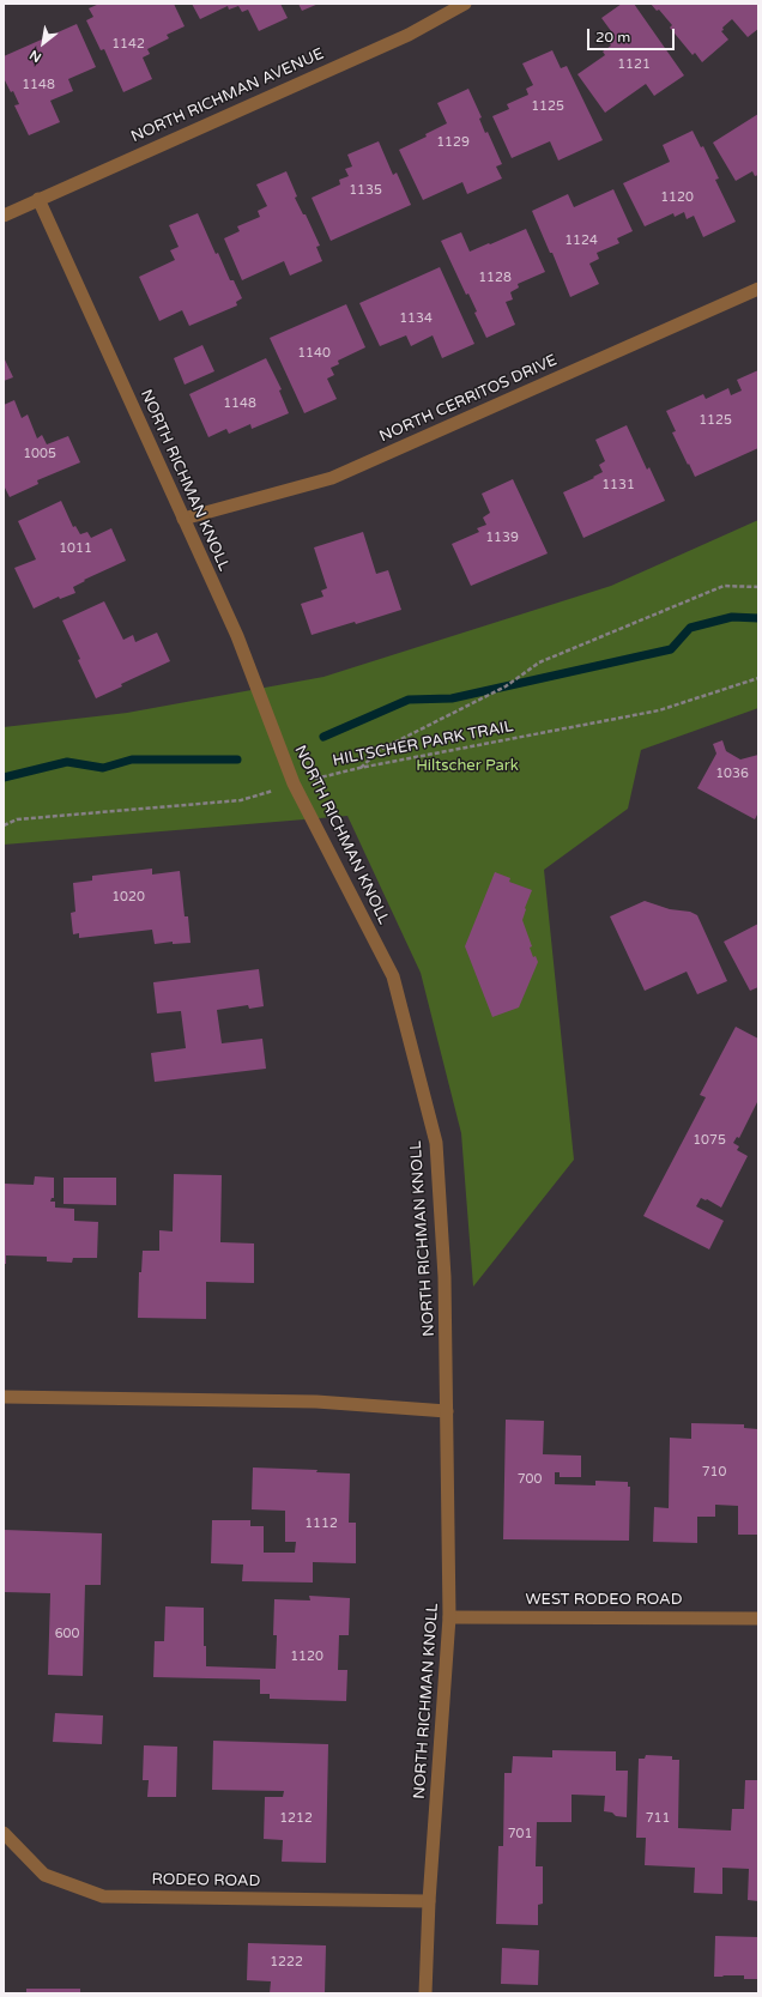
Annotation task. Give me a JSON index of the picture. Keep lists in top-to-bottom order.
{
  "streets": {
    "street": [
      "NORTH RICHMAN AVENUE",
      "NORTH CERRITOS DRIVE",
      "NORTH RICHMAN KNOLL",
      "WEST RODEO ROAD",
      "RODEO ROAD"
    ],
    "path": ["HILTSCHER PARK TRAIL"]
  },
  "crossings": [
    ["NORTH RICHMAN AVENUE", "NORTH RICHMAN KNOLL"],
    ["NORTH CERRITOS DRIVE", "NORTH RICHMAN KNOLL"],
    ["NORTH RICHMAN KNOLL", "HILTSCHER PARK TRAIL"],
    ["NORTH RICHMAN KNOLL", "WEST RODEO ROAD"],
    ["NORTH RICHMAN KNOLL", "RODEO ROAD"]
  ],
  "parks": ["Hiltscher Park"],
  "house_numbers": [
    "1142",
    "1121",
    "1148",
    "1125",
    "1129",
    "1135",
    "1120",
    "1124",
    "1128",
    "1134",
    "1140",
    "1148",
    "1125",
    "1005",
    "1131",
    "1139",
    "1011",
    "1036",
    "1020",
    "1075",
    "710",
    "700",
    "1112",
    "600",
    "1120",
    "1212",
    "711",
    "701",
    "1222"
  ],
  "scale_bar": "20 m",
  "north": "bottom left"
}
